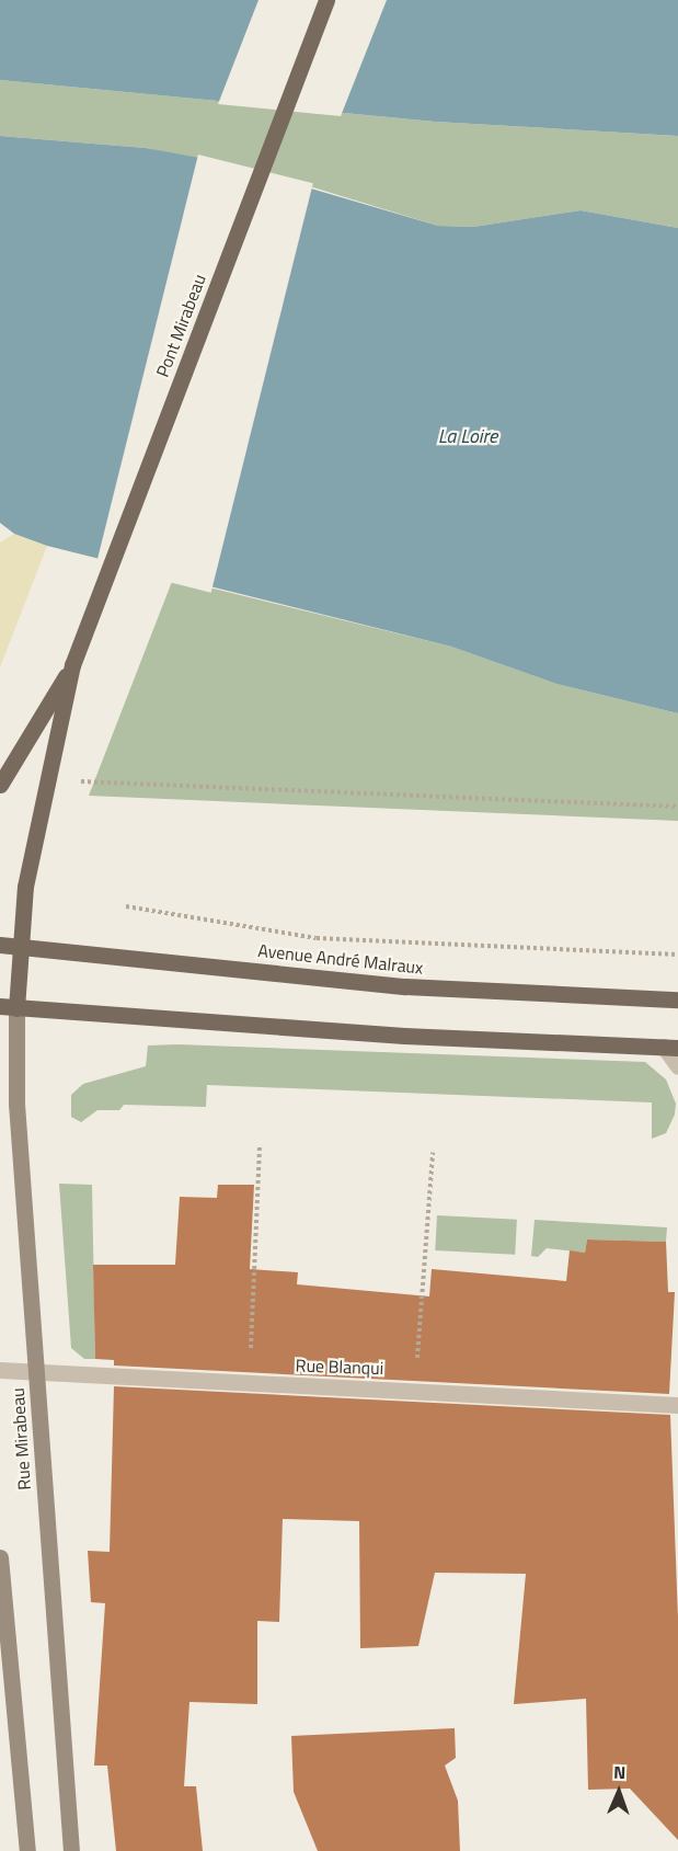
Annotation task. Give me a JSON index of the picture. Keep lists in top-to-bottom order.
{
  "streets": {
    "main road": ["Pont Mirabeau", "Avenue André Malraux", "Rue Mirabeau"],
    "street": ["Rue Blanqui"]
  },
  "crossings": [
    ["Pont Mirabeau", "Avenue André Malraux"],
    ["Pont Mirabeau", "Rue Mirabeau"],
    ["Avenue André Malraux", "Rue Mirabeau"],
    ["Rue Blanqui", "Rue Mirabeau"]
  ],
  "water": ["La Loire"],
  "north": "top"
}
